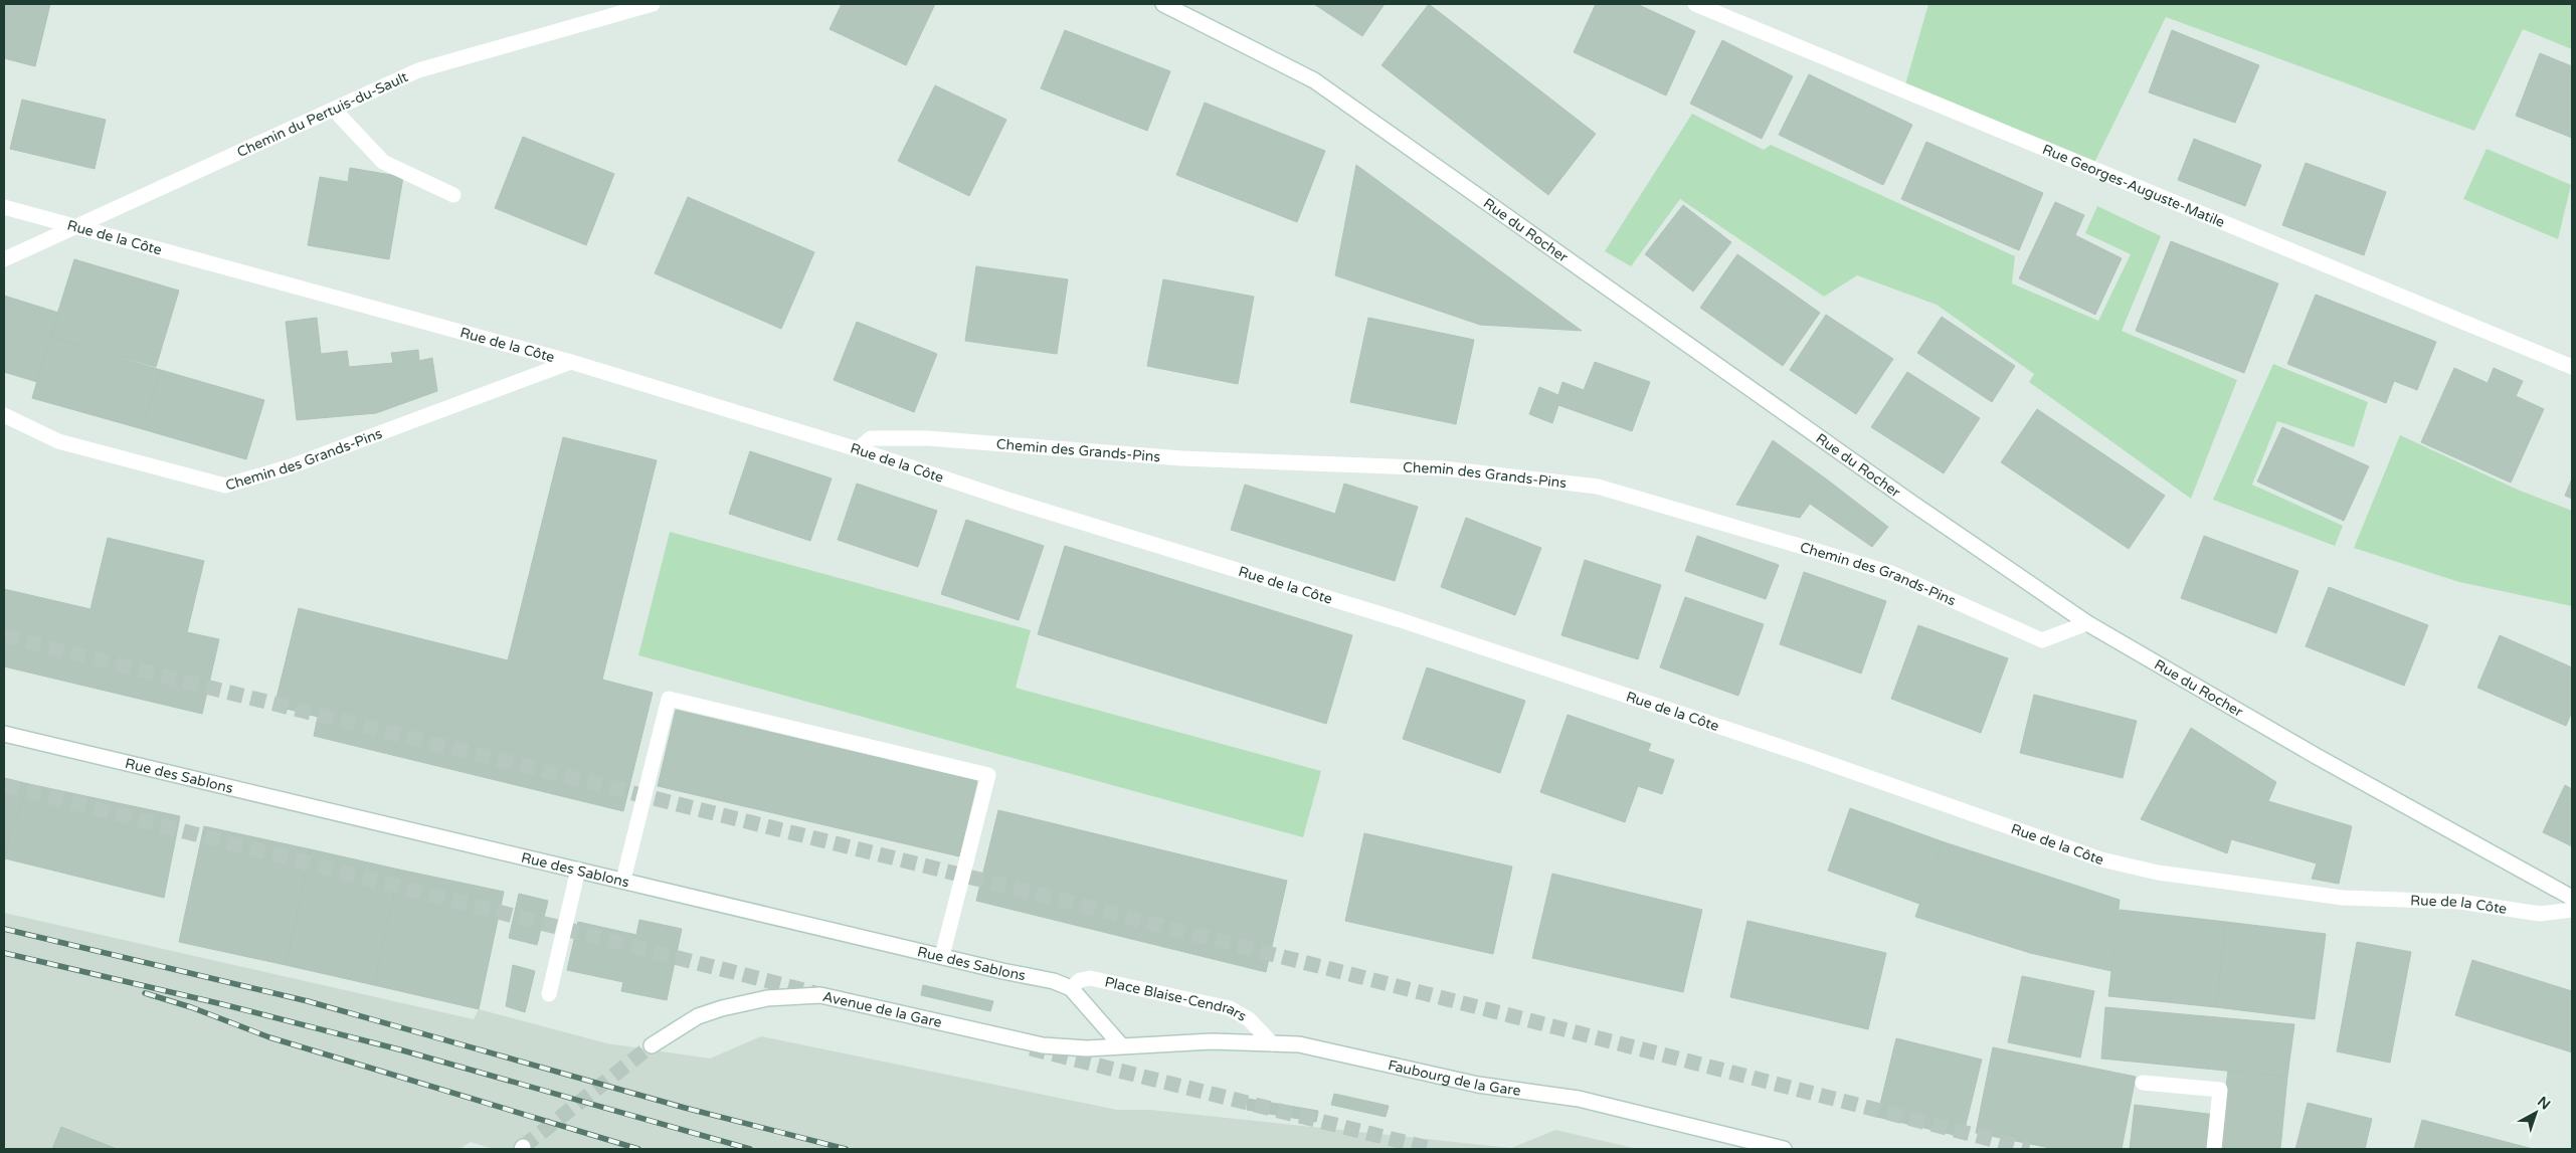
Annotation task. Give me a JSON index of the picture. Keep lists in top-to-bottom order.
{
  "streets": {
    "street": [
      "Chemin du Pertuis-du-Sault",
      "Rue Georges-Auguste-Matile",
      "Rue du Rocher",
      "Rue de la Côte",
      "Chemin des Grands-Pins",
      "Rue des Sablons",
      "Place Blaise-Cendrars",
      "Avenue de la Gare",
      "Faubourg de la Gare"
    ]
  },
  "crossings": [
    ["Chemin du Pertuis-du-Sault", "Rue de la Côte"],
    ["Rue du Rocher", "Chemin des Grands-Pins"],
    ["Rue de la Côte", "Chemin des Grands-Pins"],
    ["Rue des Sablons", "Place Blaise-Cendrars"],
    ["Rue des Sablons", "Avenue de la Gare"],
    ["Rue des Sablons", "Faubourg de la Gare"],
    ["Place Blaise-Cendrars", "Faubourg de la Gare"],
    ["Avenue de la Gare", "Faubourg de la Gare"]
  ],
  "north": "top right"
}
